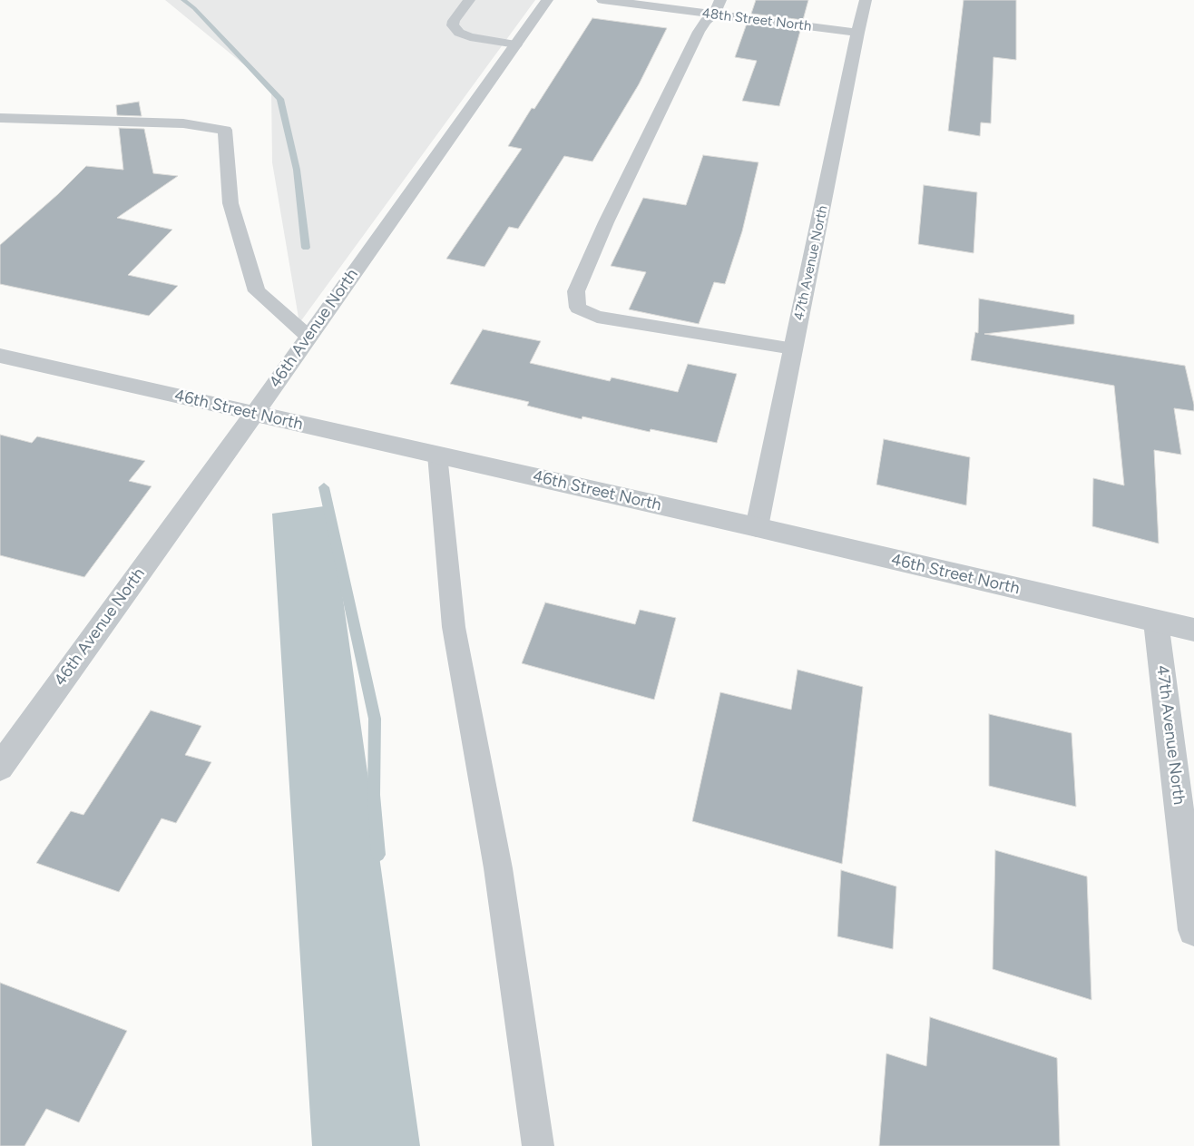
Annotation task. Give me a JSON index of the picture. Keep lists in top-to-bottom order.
{
  "streets": {
    "street": [
      "48th Street North",
      "47th Avenue North",
      "46th Avenue North",
      "46th Street North"
    ]
  },
  "crossings": [
    ["48th Street North", "47th Avenue North"],
    ["47th Avenue North", "46th Street North"],
    ["46th Avenue North", "46th Street North"]
  ]
}
